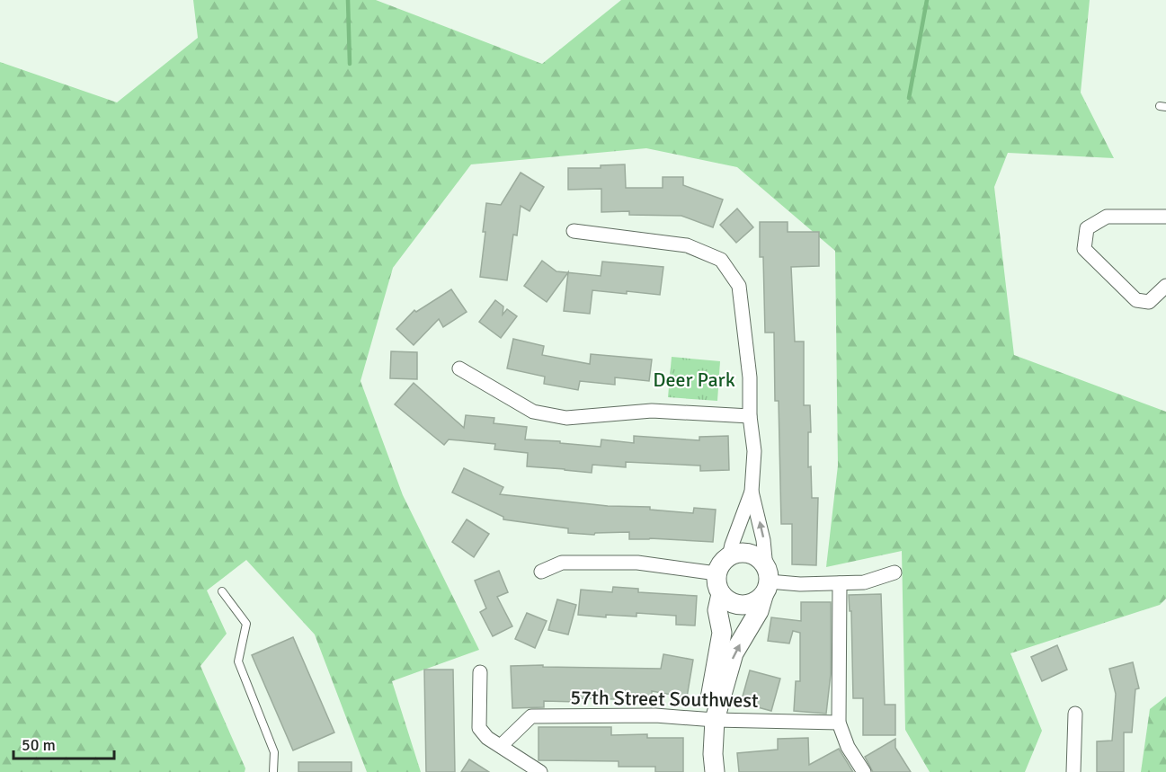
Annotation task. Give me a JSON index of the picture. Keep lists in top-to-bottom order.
{
  "streets": {
    "street": ["57th Street Southwest"]
  },
  "parks": ["Deer Park"],
  "scale_bar": "50 m"
}
